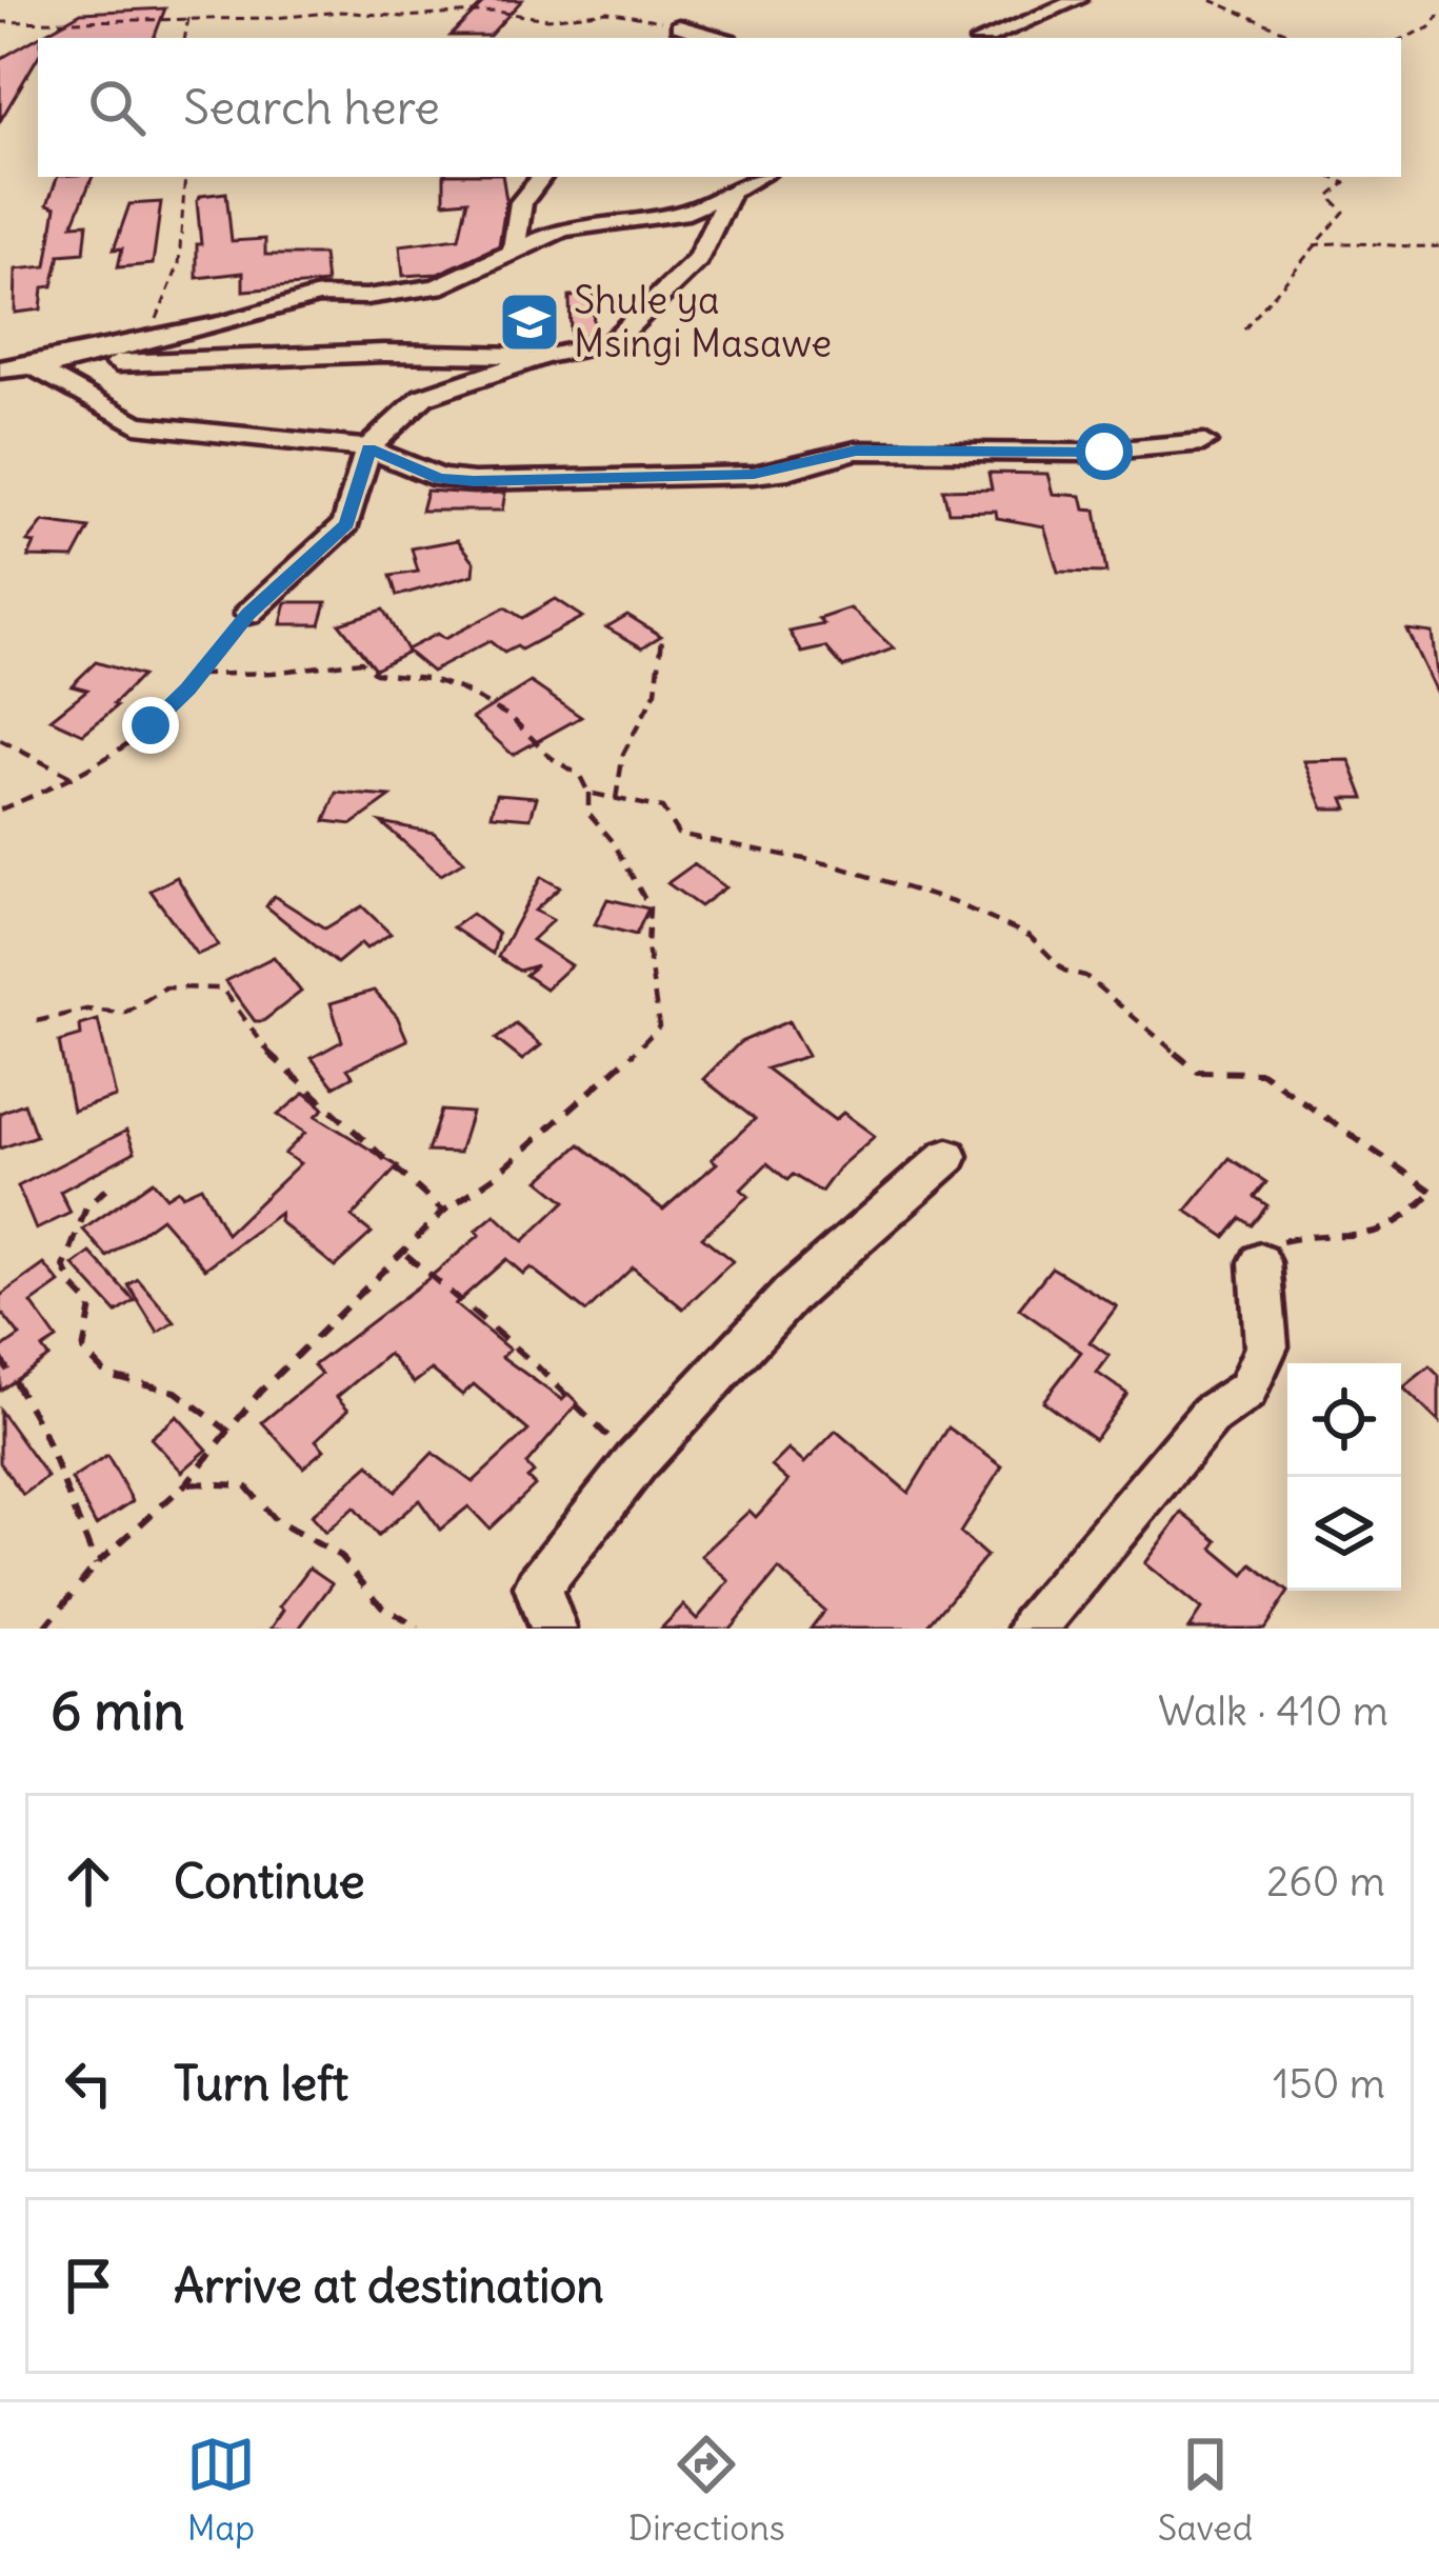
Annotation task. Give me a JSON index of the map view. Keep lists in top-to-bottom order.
{
  "places": {
    "school or university": ["Shule ya Msingi Masawe"]
  },
  "page": {
    "search": "Search here",
    "heading": ["6 min", "Walk · 410 m"],
    "list": [
      ["Continue", "260 m"],
      ["Turn left", "150 m"],
      "Arrive at destination"
    ],
    "nav": ["Map", "Directions", "Saved"]
  }
}
